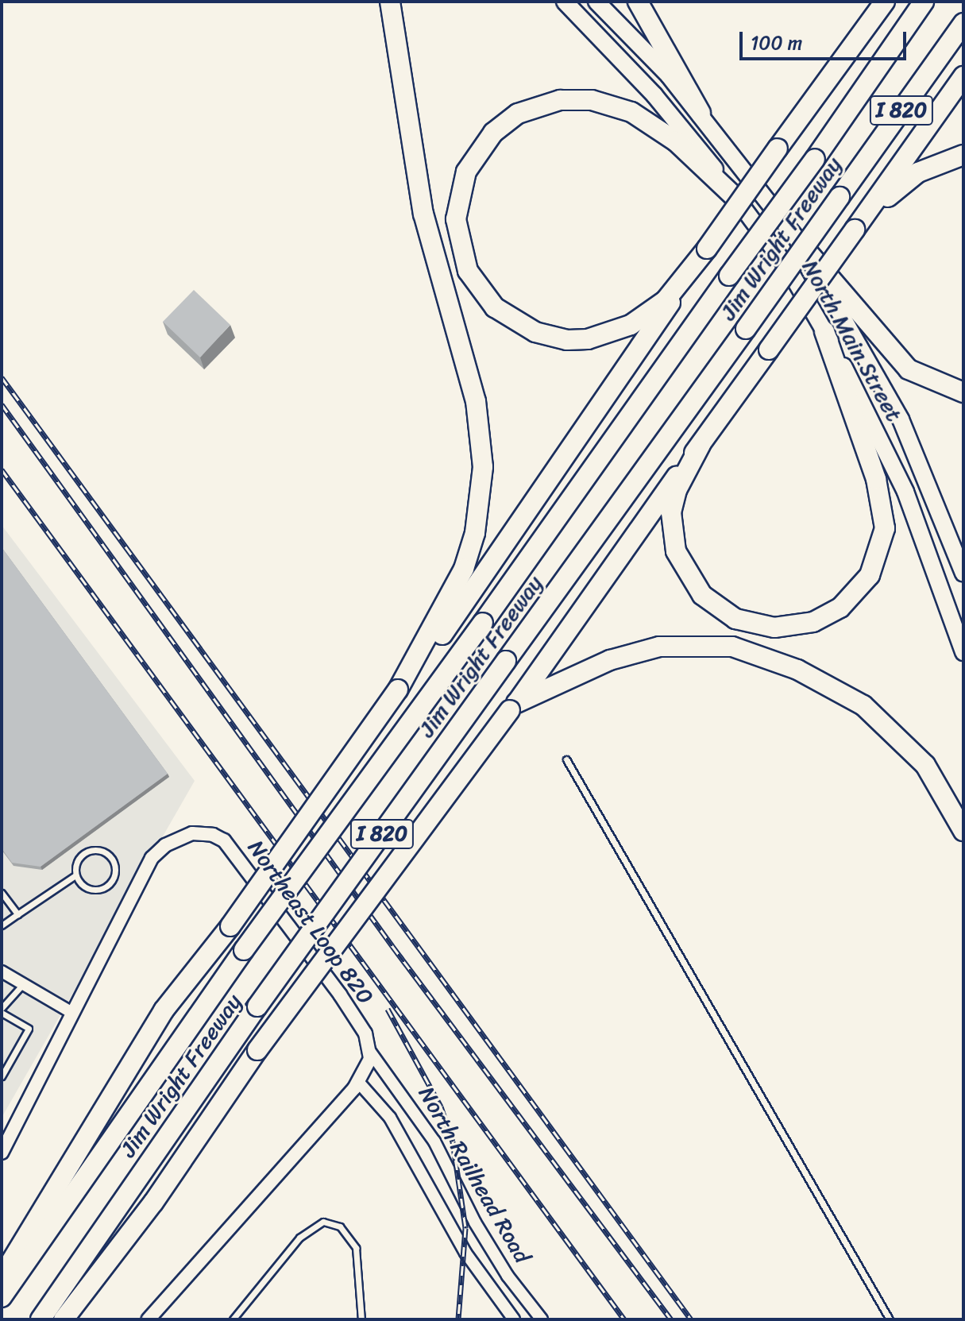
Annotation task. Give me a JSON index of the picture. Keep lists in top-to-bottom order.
{
  "streets": {
    "highway": ["I 820", "Jim Wright Freeway"],
    "main road": ["North Main Street"],
    "street": ["Northeast Loop 820", "North Railhead Road"]
  },
  "crossings": [
    ["Northeast Loop 820", "North Railhead Road"]
  ],
  "scale_bar": "100 m"
}
